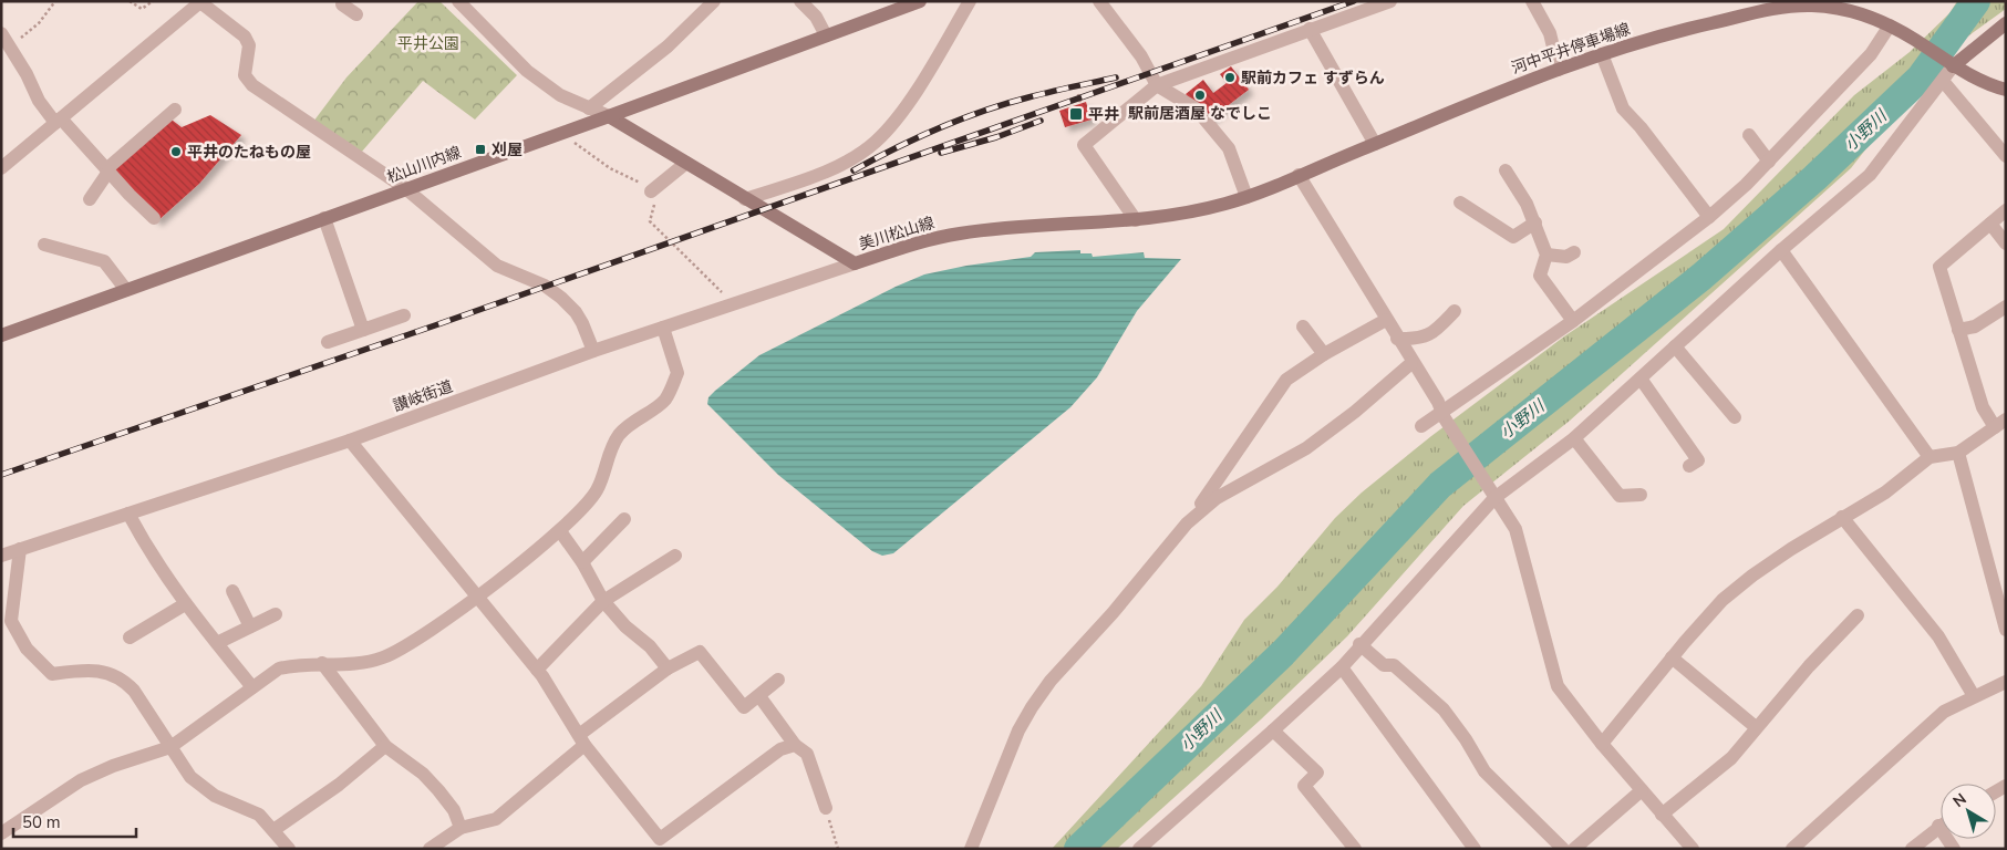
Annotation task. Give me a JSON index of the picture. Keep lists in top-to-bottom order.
{
  "streets": {
    "main road": ["河中平井停車場線", "松山川内線", "美川松山線"],
    "street": ["讃岐街道"]
  },
  "crossings": [
    ["河中平井停車場線", "美川松山線"],
    ["松山川内線", "美川松山線"],
    ["美川松山線", "讃岐街道"]
  ],
  "water": ["小野川"],
  "parks": ["平井公園"],
  "places": {
    "other": ["駅前カフェ すずらん", "駅前居酒屋 なでしこ", "平井のたねもの屋"],
    "transit": ["平井", "刈屋"]
  },
  "scale_bar": "50 m",
  "north": "top left"
}
